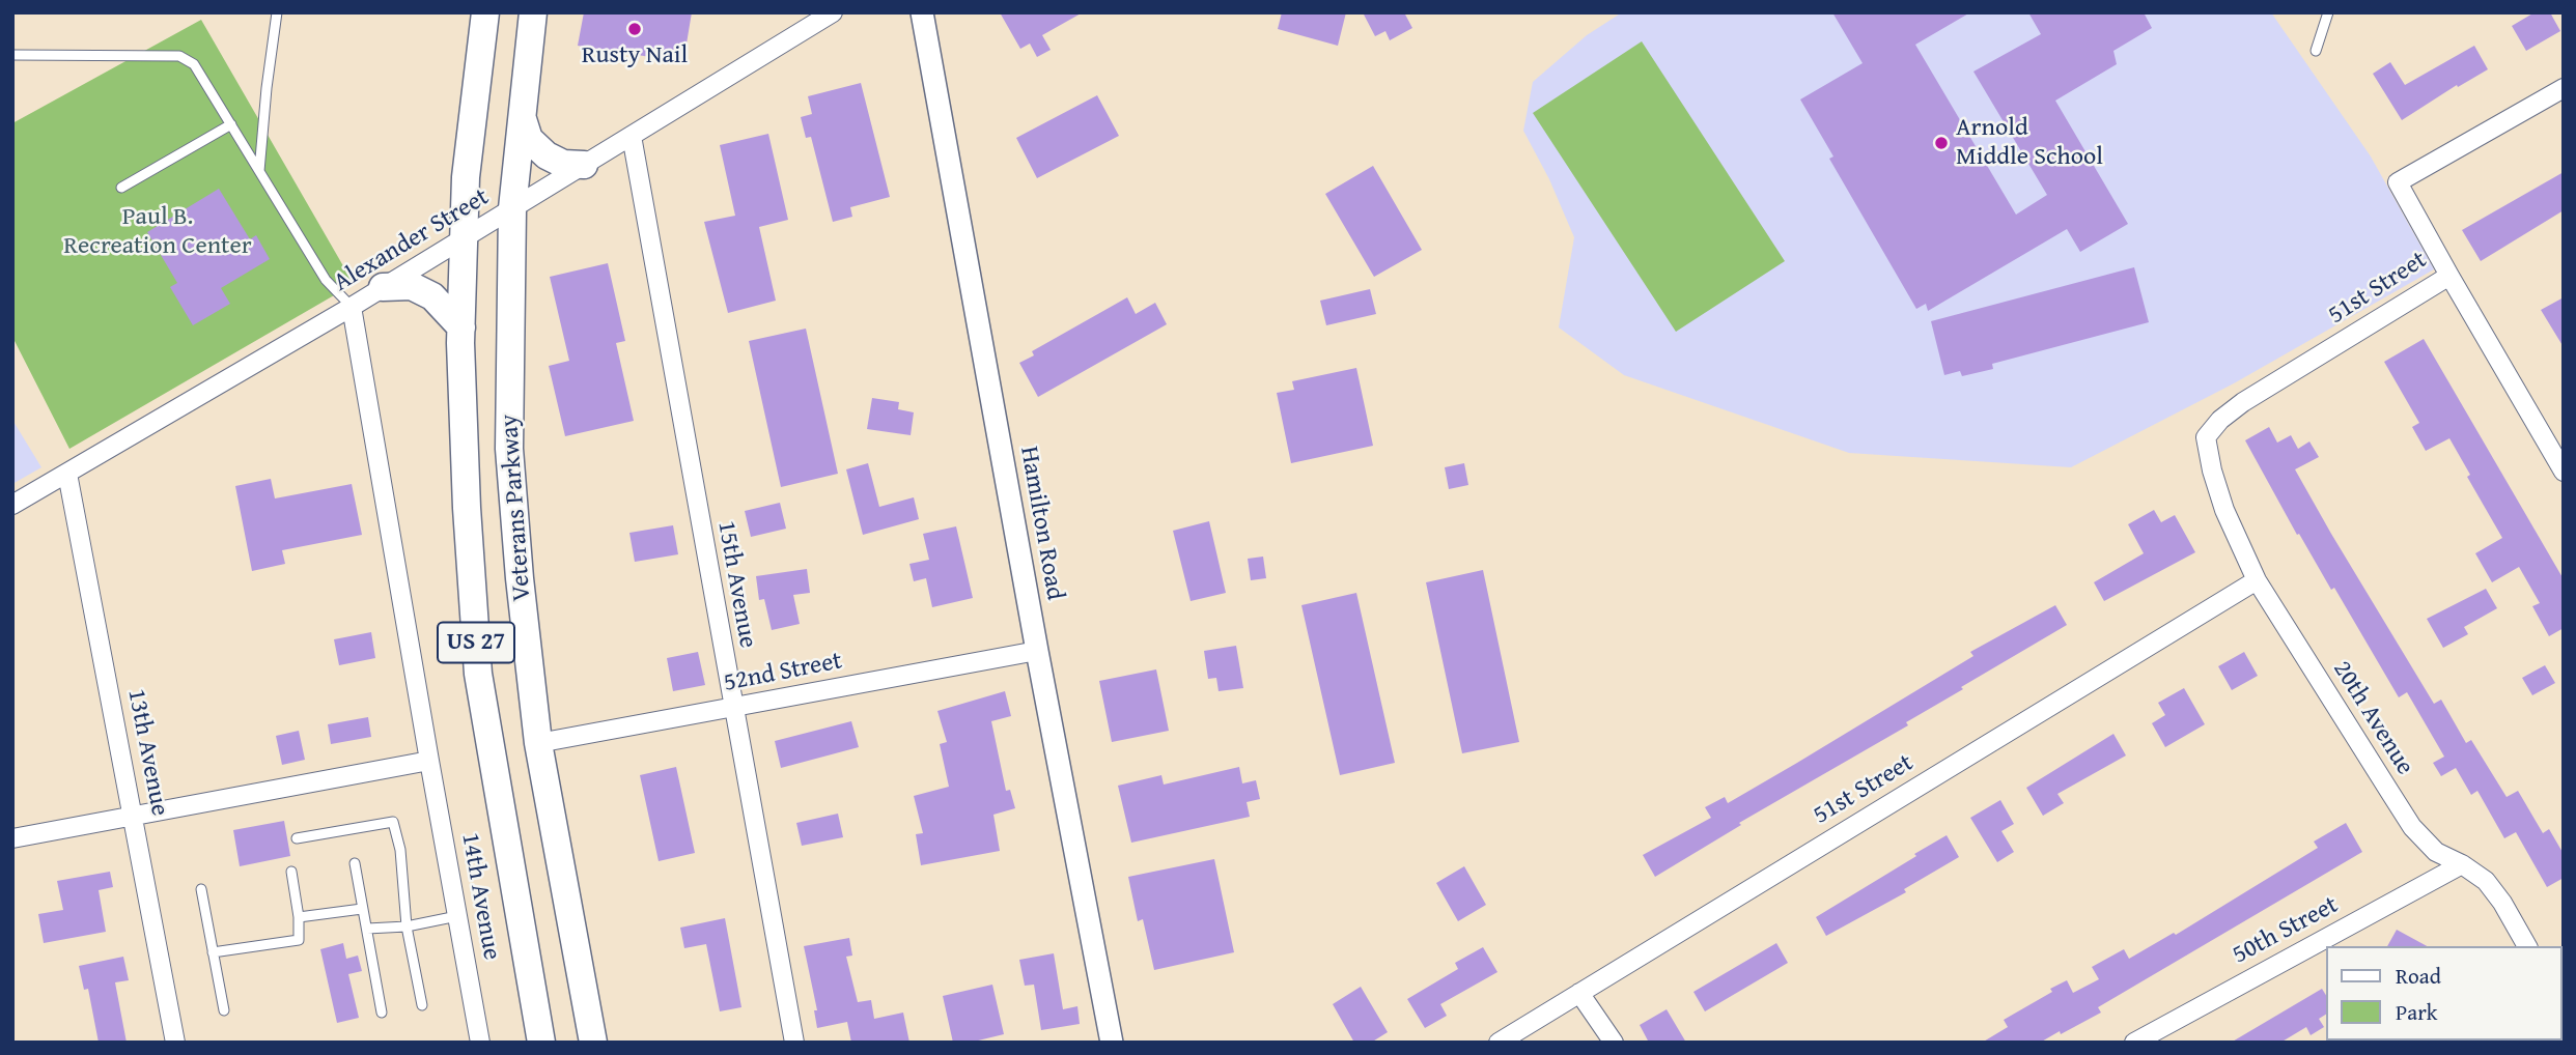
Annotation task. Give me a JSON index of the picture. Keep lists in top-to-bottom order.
{
  "streets": {
    "main road": ["Veterans Parkway", "US 27"],
    "street": [
      "Alexander Street",
      "51st Street",
      "Hamilton Road",
      "15th Avenue",
      "52nd Street",
      "20th Avenue",
      "13th Avenue",
      "14th Avenue",
      "50th Street"
    ]
  },
  "crossings": [
    ["Alexander Street", "Veterans Parkway"],
    ["Alexander Street", "15th Avenue"],
    ["Alexander Street", "13th Avenue"],
    ["51st Street", "20th Avenue"],
    ["Veterans Parkway", "52nd Street"],
    ["Hamilton Road", "52nd Street"],
    ["15th Avenue", "52nd Street"],
    ["20th Avenue", "50th Street"]
  ],
  "parks": ["Paul B. Recreation Center"],
  "places": ["Rusty Nail", "Arnold Middle School"],
  "legend": ["Road", "Park"]
}
